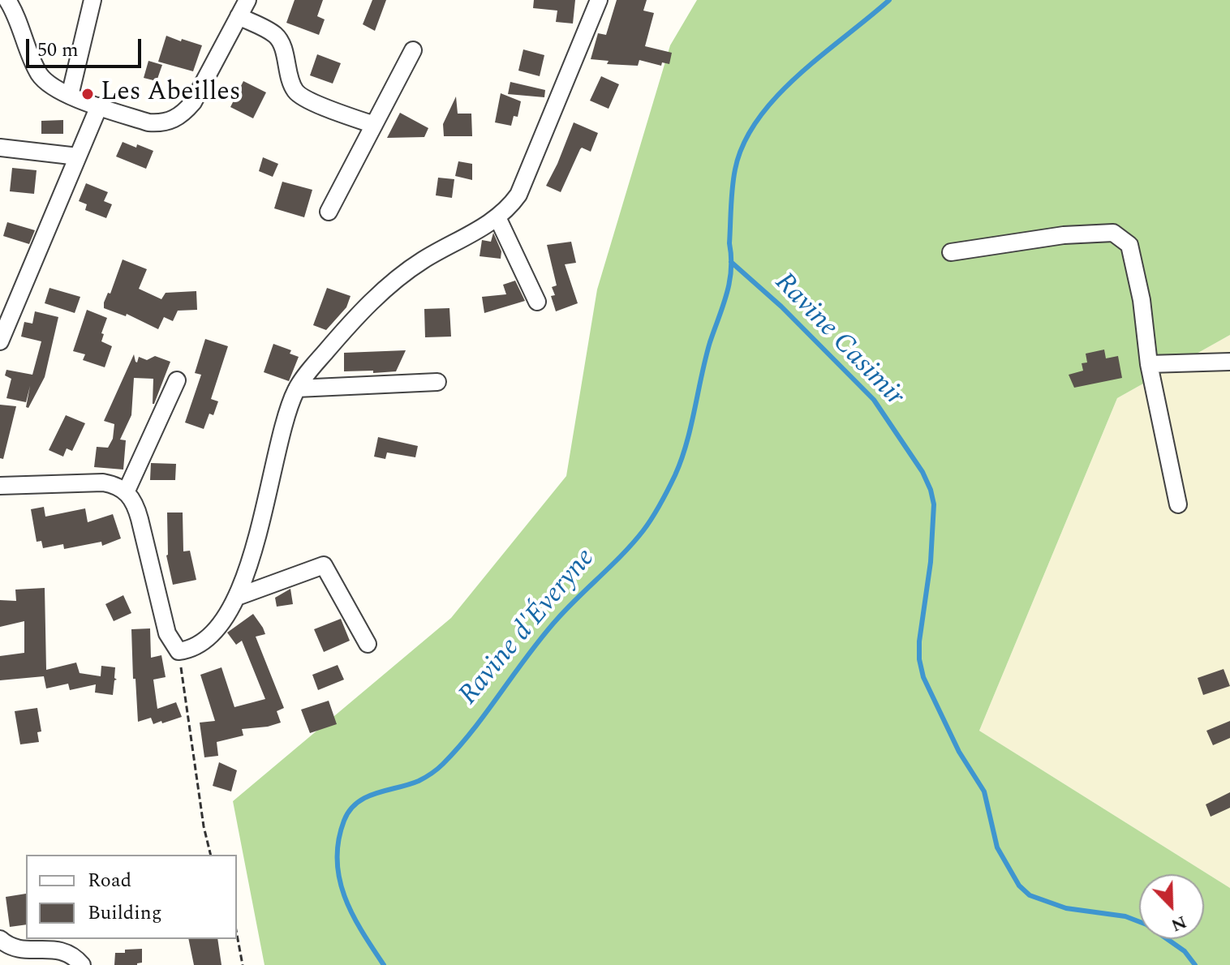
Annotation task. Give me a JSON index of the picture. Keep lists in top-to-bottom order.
{
  "water": ["Ravine Casimir", "Ravine d'Éveryne"],
  "places": ["Les Abeilles"],
  "legend": ["Road", "Building"],
  "scale_bar": "50 m",
  "north": "bottom right"
}
